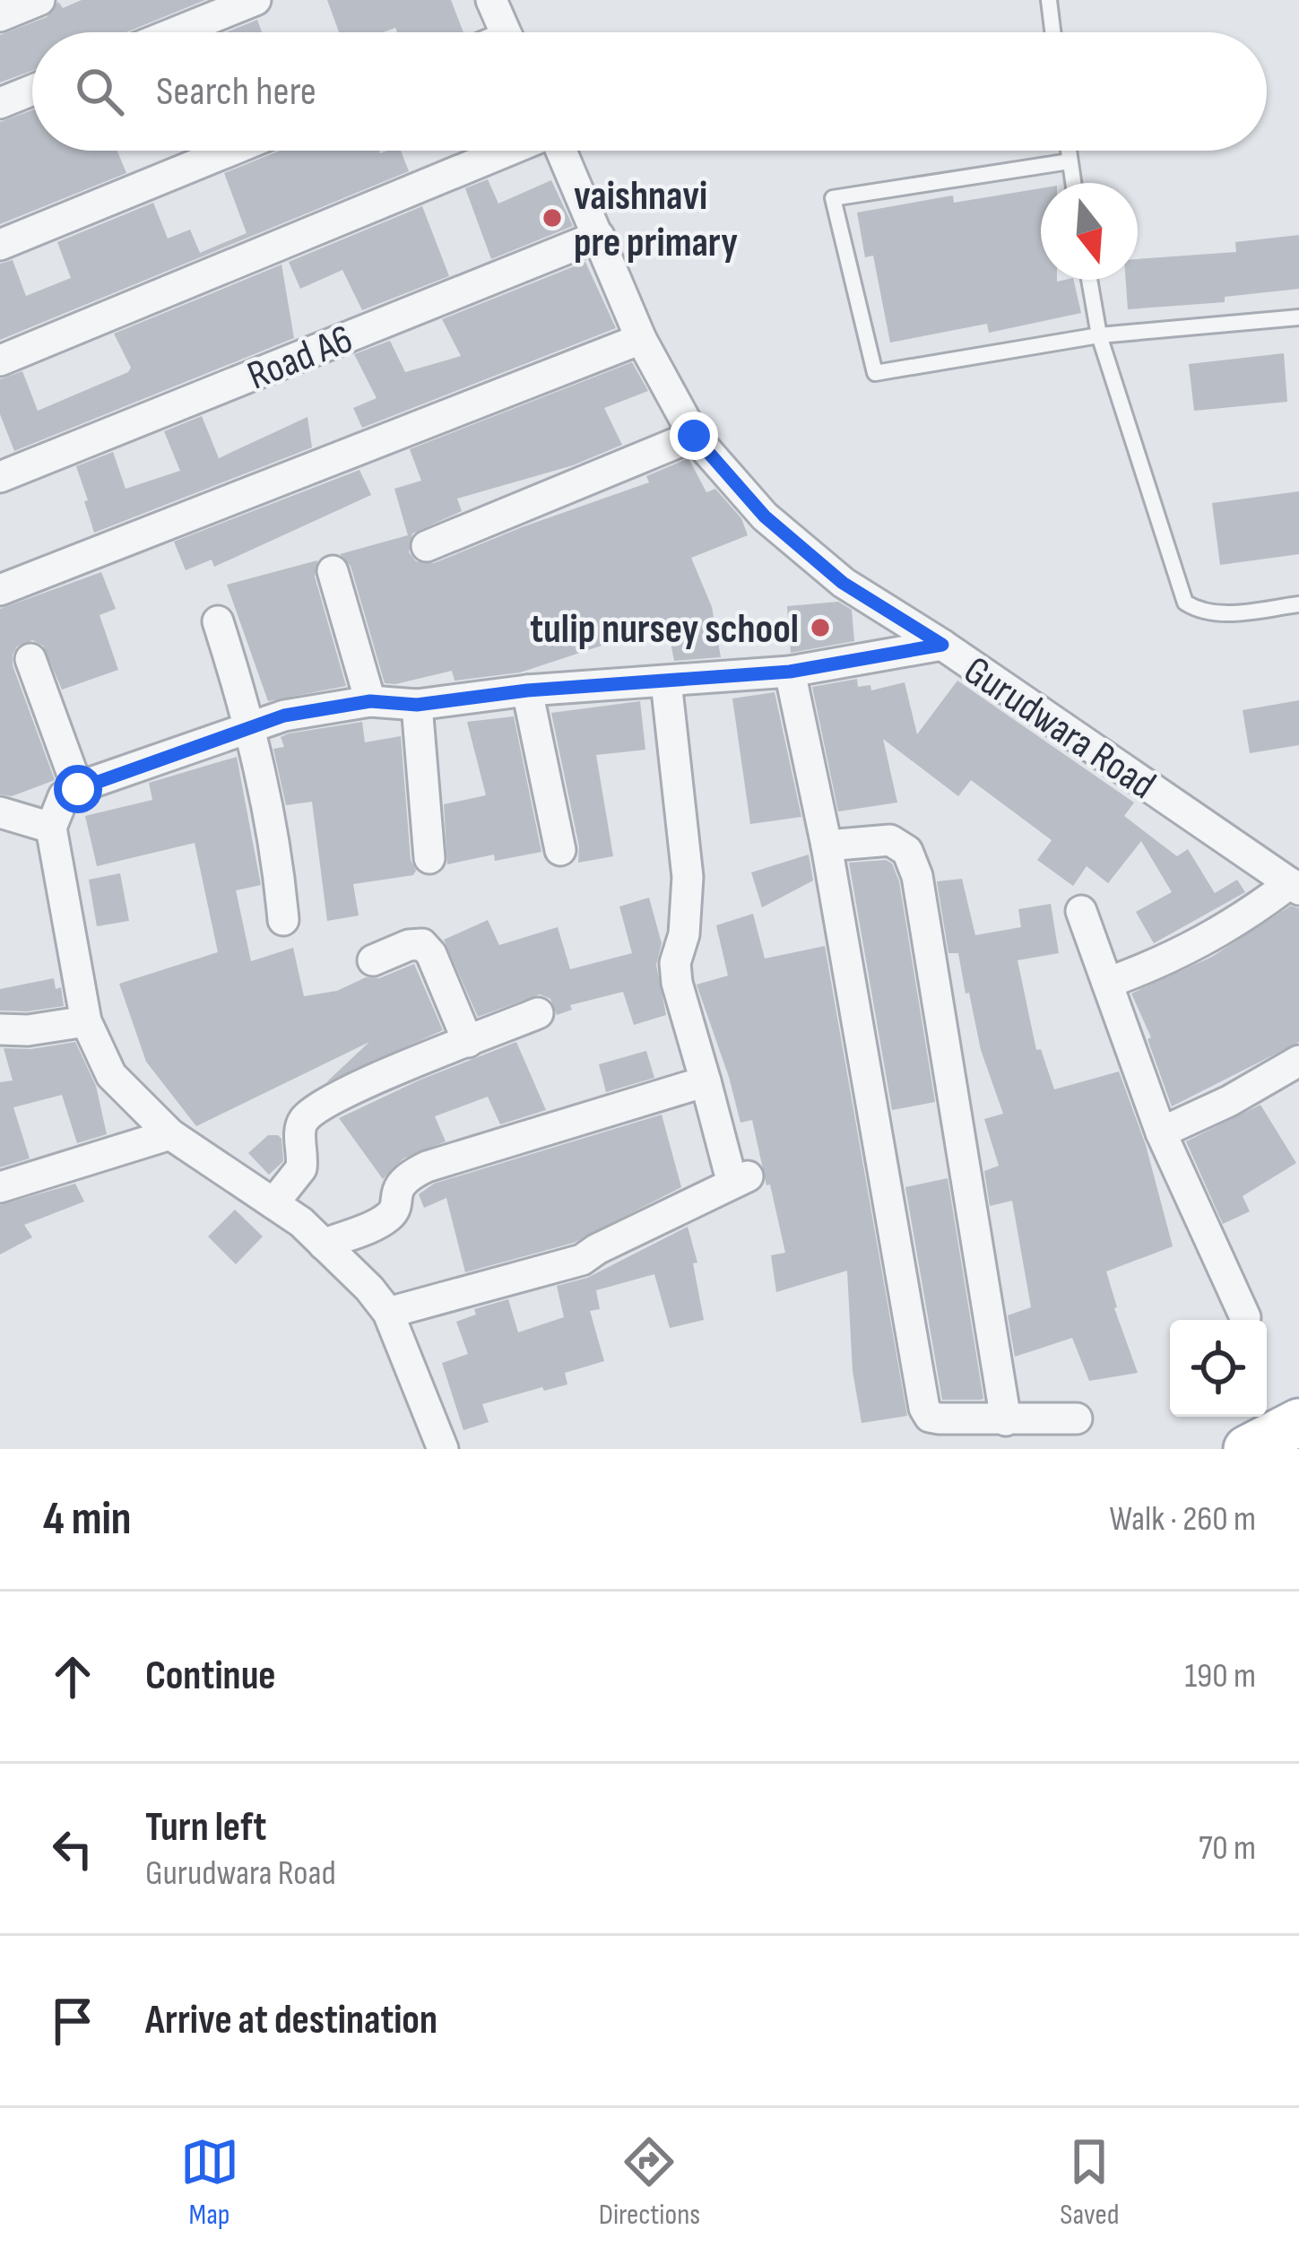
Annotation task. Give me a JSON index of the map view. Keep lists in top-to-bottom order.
{
  "streets": {
    "street": ["Road A6", "Gurudwara Road"]
  },
  "crossings": [
    ["Road A6", "Gurudwara Road"]
  ],
  "places": ["vaishnavi pre primary", "tulip nursey school"],
  "north": "bottom",
  "page": {
    "search": "Search here",
    "heading": ["4 min", "Walk · 260 m"],
    "list": [
      ["Continue", "190 m"],
      ["Turn left", "Gurudwara Road", "70 m"],
      "Arrive at destination"
    ],
    "nav": ["Map", "Directions", "Saved"]
  }
}
